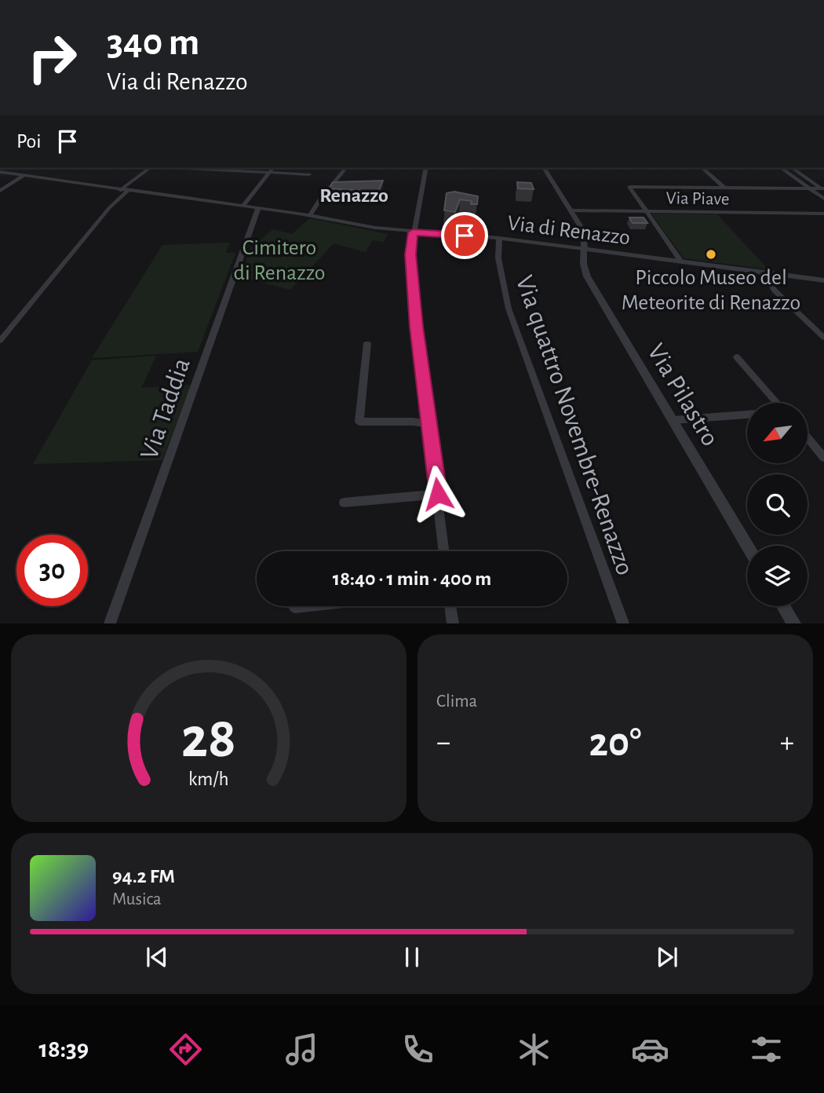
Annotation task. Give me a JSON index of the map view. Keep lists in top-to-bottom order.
{
  "streets": {
    "street": [
      "Via Piave",
      "Via di Renazzo",
      "Via Pilastro",
      "Via Taddia",
      "Via quattro Novembre-Renazzo"
    ]
  },
  "crossings": [
    ["Via Piave", "Via Pilastro"],
    ["Via di Renazzo", "Via Pilastro"],
    ["Via di Renazzo", "Via Taddia"],
    ["Via di Renazzo", "Via quattro Novembre-Renazzo"]
  ],
  "districts": ["Renazzo"],
  "parks": ["Cimitero di Renazzo"],
  "places": ["Piccolo Museo del Meteorite di Renazzo"],
  "north": "bottom left",
  "page": {
    "turn": ["340 m", "Via di Renazzo"],
    "then": "Poi",
    "limit": "30",
    "trip": "18:40 · 1 min · 400 m",
    "tile": "Clima",
    "heat": ["−", "20°", "+"],
    "song": ["94.2 FM", "Musica"],
    "tabs": "18:39",
    "gauge": ["28", "km/h"]
  }
}
